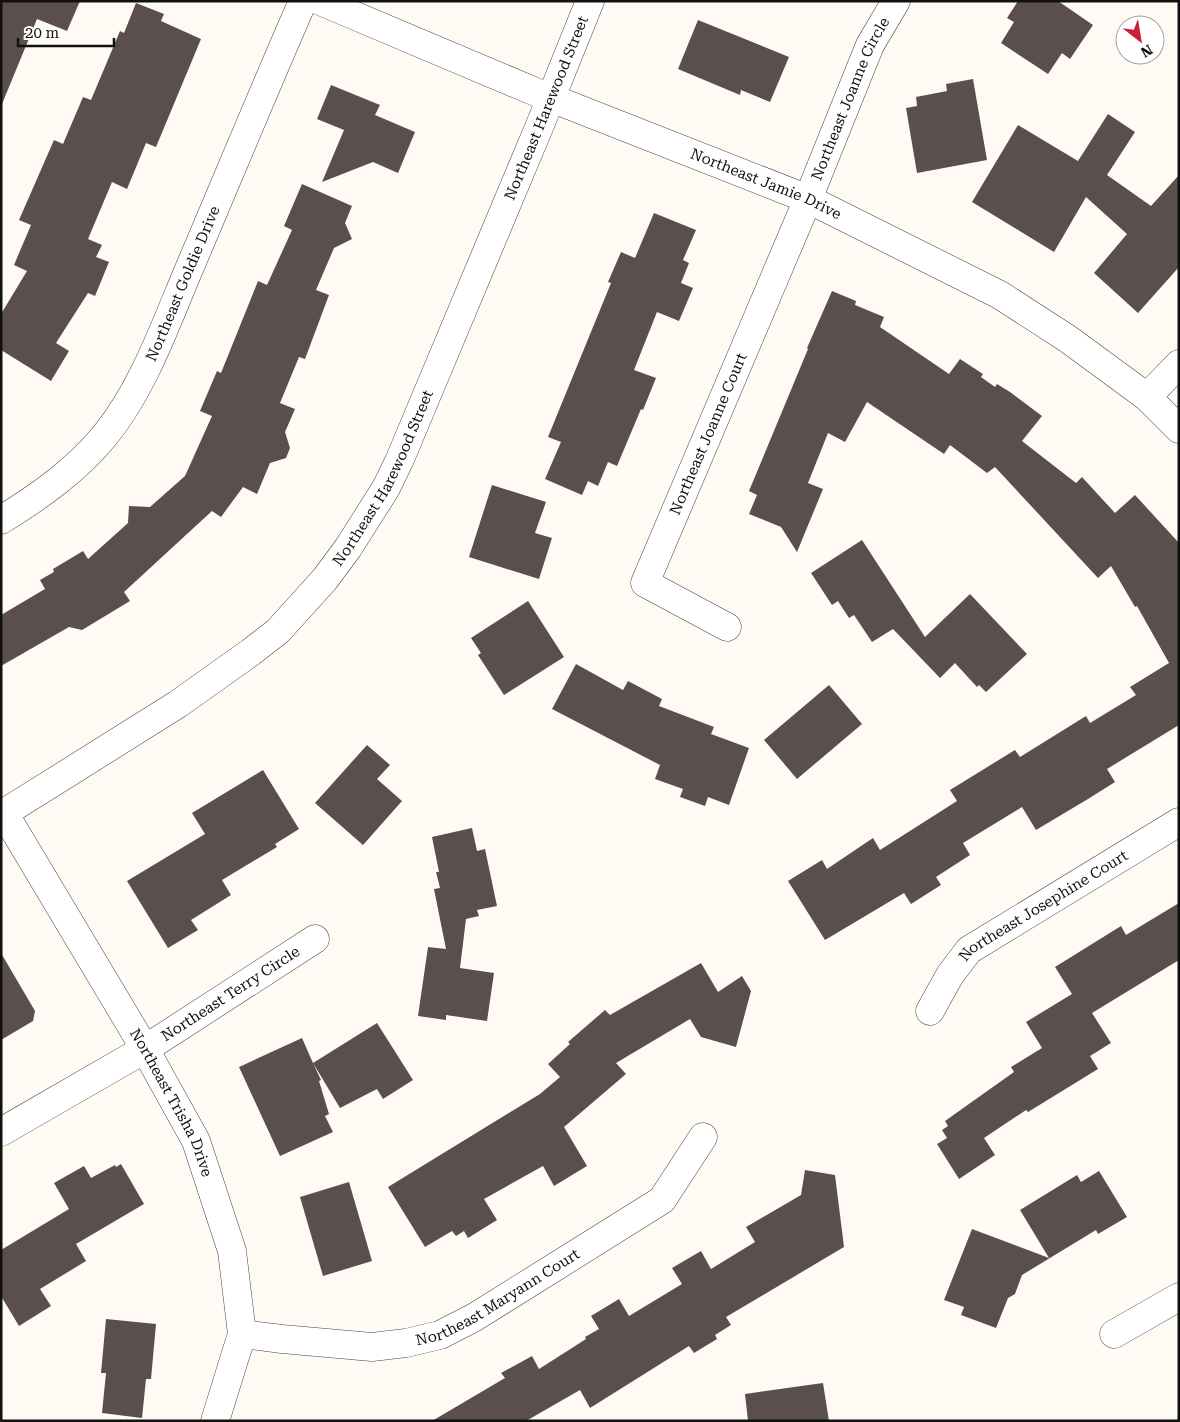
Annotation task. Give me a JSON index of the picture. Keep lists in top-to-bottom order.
{
  "streets": {
    "street": [
      "Northeast Joanne Circle",
      "Northeast Harewood Street",
      "Northeast Jamie Drive",
      "Northeast Goldie Drive",
      "Northeast Joanne Court",
      "Northeast Josephine Court",
      "Northeast Terry Circle",
      "Northeast Trisha Drive",
      "Northeast Maryann Court"
    ]
  },
  "crossings": [
    ["Northeast Joanne Circle", "Northeast Jamie Drive"],
    ["Northeast Joanne Circle", "Northeast Joanne Court"],
    ["Northeast Harewood Street", "Northeast Jamie Drive"],
    ["Northeast Harewood Street", "Northeast Trisha Drive"],
    ["Northeast Jamie Drive", "Northeast Joanne Court"],
    ["Northeast Terry Circle", "Northeast Trisha Drive"],
    ["Northeast Trisha Drive", "Northeast Maryann Court"]
  ],
  "scale_bar": "20 m",
  "north": "bottom right"
}
